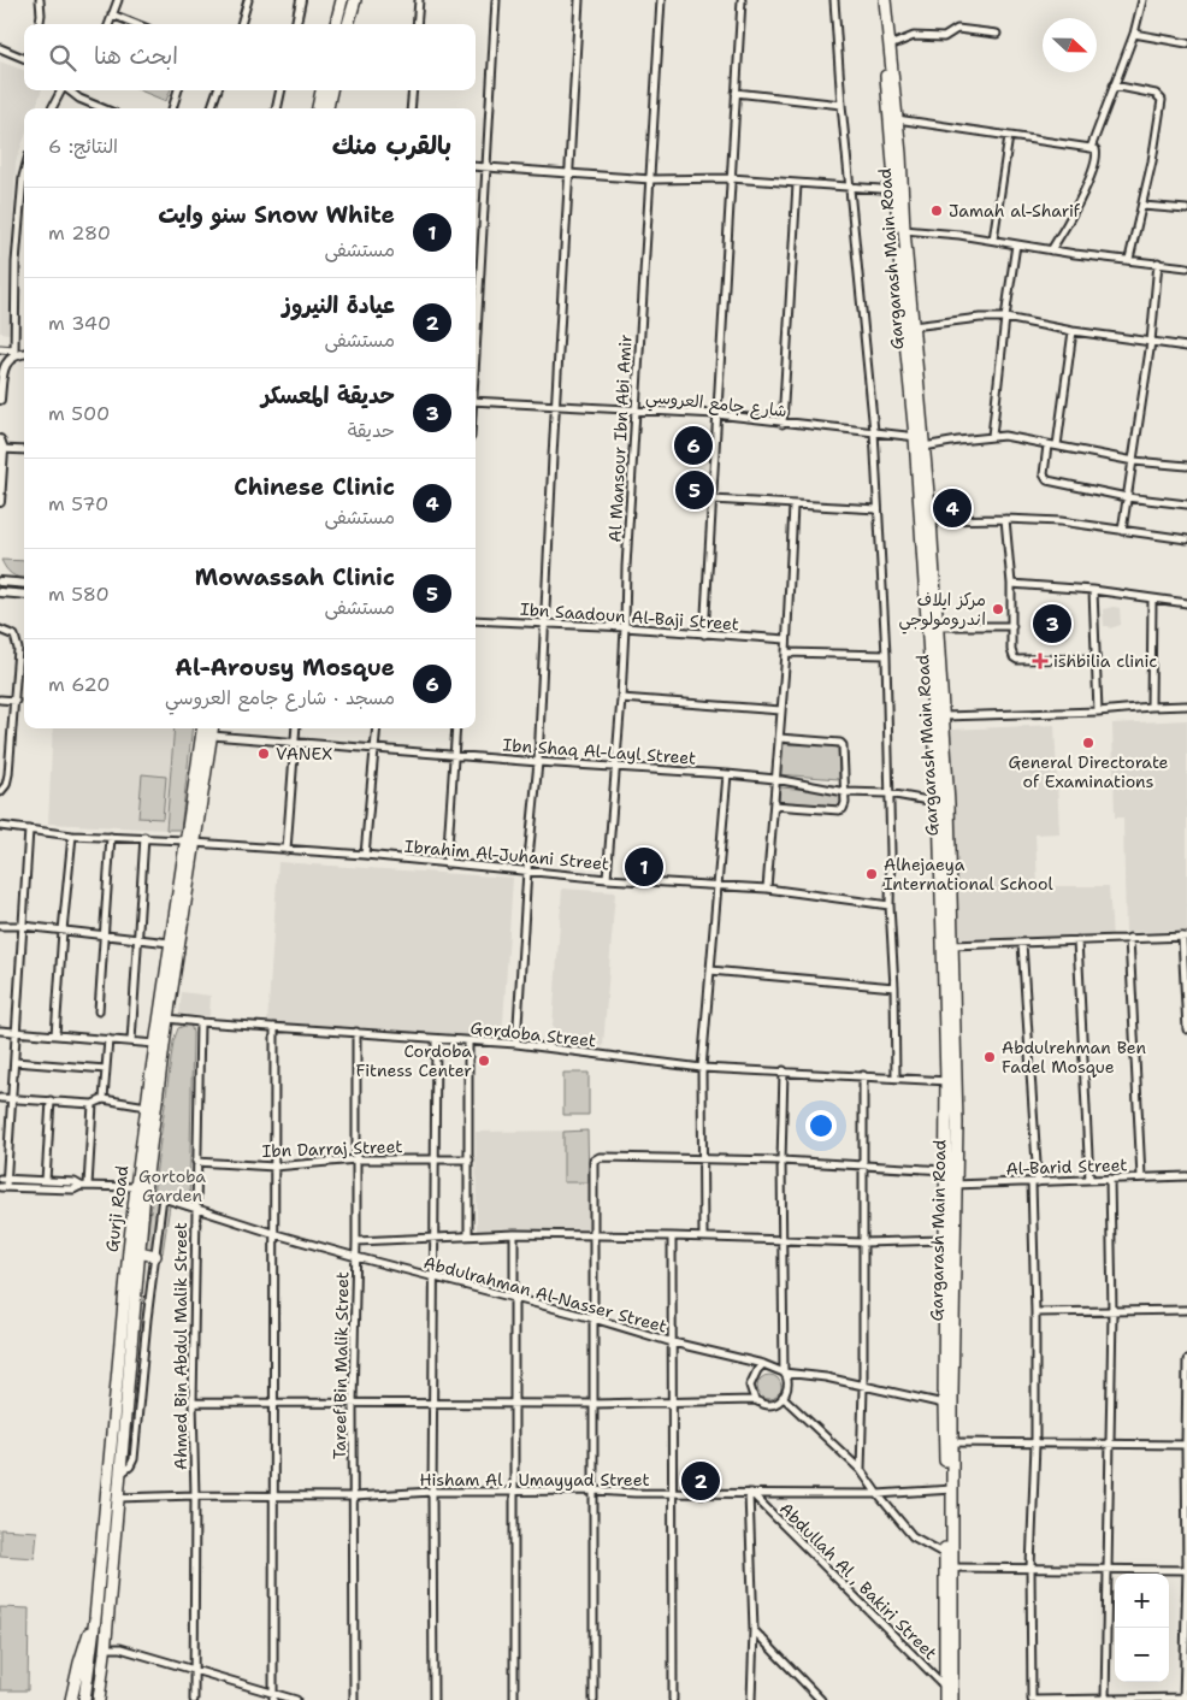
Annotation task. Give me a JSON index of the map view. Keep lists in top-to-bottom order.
{
  "streets": {
    "main road": ["Gargarash Main Road", "Gurji Road"],
    "street": [
      "شارع جامع العروسي",
      "Al Mansour Ibn Abi Amir",
      "Ibn Saadoun Al-Baji Street",
      "Ibn Shaq Al-Layl Street",
      "Ibrahim Al-Juhani Street",
      "Gordoba Street",
      "Ibn Darraj Street",
      "Al-Barid Street",
      "Abdulrahman Al-Nasser Street",
      "Ahmed Bin Abdul Malik Street",
      "Tareef Bin Malik Street",
      "Hisham Al , Umayyad Street",
      "Abdullah Al , Bakiri Street"
    ]
  },
  "crossings": [
    ["Gargarash Main Road", "شارع جامع العروسي"],
    ["Gargarash Main Road", "Ibn Shaq Al-Layl Street"],
    ["Gargarash Main Road", "Gordoba Street"],
    ["Gargarash Main Road", "Al-Barid Street"],
    ["Gargarash Main Road", "Abdulrahman Al-Nasser Street"],
    ["Gargarash Main Road", "Hisham Al , Umayyad Street"],
    ["شارع جامع العروسي", "Al Mansour Ibn Abi Amir"],
    ["Al Mansour Ibn Abi Amir", "Ibn Saadoun Al-Baji Street"],
    ["Al Mansour Ibn Abi Amir", "Ibn Shaq Al-Layl Street"],
    ["Al Mansour Ibn Abi Amir", "Ibrahim Al-Juhani Street"],
    ["Ibn Shaq Al-Layl Street", "Gurji Road"],
    ["Ibrahim Al-Juhani Street", "Gurji Road"],
    ["Gordoba Street", "Gurji Road"],
    ["Gordoba Street", "Ahmed Bin Abdul Malik Street"],
    ["Gordoba Street", "Tareef Bin Malik Street"],
    ["Ibn Darraj Street", "Ahmed Bin Abdul Malik Street"],
    ["Ibn Darraj Street", "Tareef Bin Malik Street"],
    ["Gurji Road", "Abdulrahman Al-Nasser Street"],
    ["Gurji Road", "Hisham Al , Umayyad Street"],
    ["Abdulrahman Al-Nasser Street", "Ahmed Bin Abdul Malik Street"],
    ["Abdulrahman Al-Nasser Street", "Tareef Bin Malik Street"],
    ["Ahmed Bin Abdul Malik Street", "Hisham Al , Umayyad Street"],
    ["Tareef Bin Malik Street", "Hisham Al , Umayyad Street"],
    ["Hisham Al , Umayyad Street", "Abdullah Al , Bakiri Street"]
  ],
  "parks": ["Gortoba Garden"],
  "places": {
    "other": [
      "Jamah al-Sharif",
      "مركز ايلاف اندرومولوجي",
      "General Directorate of Examinations",
      "VANEX",
      "Alhejaeya International School",
      "Abdulrehman Ben Fadel Mosque",
      "Cordoba Fitness Center"
    ],
    "health": ["ishbilia clinic"]
  },
  "north": "right",
  "page": {
    "search": "ابحث هنا",
    "heading": ["بالقرب منك", "النتائج: 6"],
    "list": [
      {
        "mark": "1",
        "name": "Snow White سنو وايت",
        "note": "مستشفى",
        "value": "280 m"
      },
      {
        "mark": "2",
        "name": "عيادة النيروز",
        "note": "مستشفى",
        "value": "340 m"
      },
      {
        "mark": "3",
        "name": "حديقة المعسكر",
        "note": "حديقة",
        "value": "500 m"
      },
      {
        "mark": "4",
        "name": "Chinese Clinic",
        "note": "مستشفى",
        "value": "570 m"
      },
      {
        "mark": "5",
        "name": "Mowassah Clinic",
        "note": "مستشفى",
        "value": "580 m"
      },
      {
        "mark": "6",
        "name": "Al-Arousy Mosque",
        "note": "مسجد · شارع جامع العروسي",
        "value": "620 m"
      }
    ],
    "pins": [
      "6",
      "5",
      "4",
      "3",
      "1",
      "2"
    ],
    "map_buttons": ["+", "−"]
  }
}
